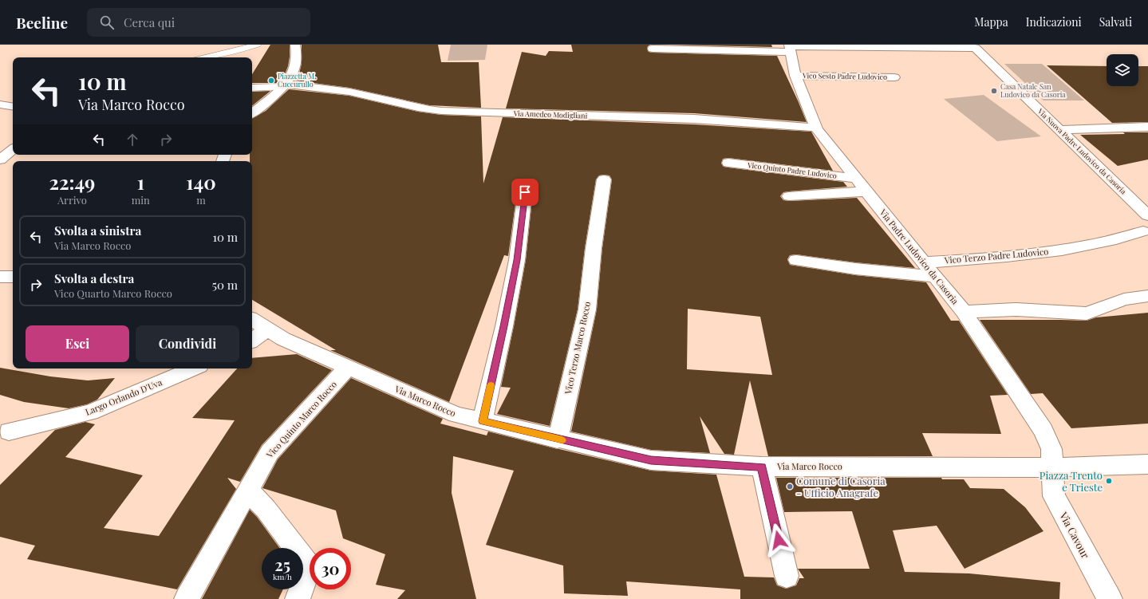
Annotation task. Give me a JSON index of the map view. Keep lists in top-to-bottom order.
{
  "streets": {
    "street": [
      "Vico Sesto Padre Ludovico",
      "Via Amedeo Modigliani",
      "Via Nuova Padre Ludovico da Casoria",
      "Vico Quinto Padre Ludovico",
      "Vico Terzo Padre Ludovico",
      "Via Padre Ludovico da Casoria",
      "Vico Terzo Marco Rocco",
      "Largo Orlando D'Uva",
      "Via Marco Rocco",
      "Vico Quinto Marco Rocco",
      "Via Cavour"
    ]
  },
  "crossings": [
    ["Vico Sesto Padre Ludovico", "Via Padre Ludovico da Casoria"],
    ["Via Amedeo Modigliani", "Via Padre Ludovico da Casoria"],
    ["Via Nuova Padre Ludovico da Casoria", "Via Padre Ludovico da Casoria"],
    ["Vico Quinto Padre Ludovico", "Via Padre Ludovico da Casoria"],
    ["Vico Terzo Padre Ludovico", "Via Padre Ludovico da Casoria"],
    ["Via Padre Ludovico da Casoria", "Via Marco Rocco"],
    ["Via Padre Ludovico da Casoria", "Via Cavour"],
    ["Vico Terzo Marco Rocco", "Via Marco Rocco"],
    ["Via Marco Rocco", "Vico Quinto Marco Rocco"],
    ["Via Marco Rocco", "Via Cavour"]
  ],
  "places": [
    "Piazzetta M. Cuccurullo",
    "Casa Natale San Ludovico da Casoria",
    "Piazza Trento e Trieste",
    "Comune di Casoria - Ufficio Anagrafe"
  ],
  "page": {
    "header": "Beeline",
    "search": "Cerca qui",
    "nav": ["Mappa", "Indicazioni", "Salvati"],
    "turn": ["10 m", "Via Marco Rocco"],
    "eta": [
      "22:49",
      "Arrivo",
      "1",
      "min",
      "140",
      "m"
    ],
    "list": [
      {
        "name": "Svolta a sinistra",
        "note": "Via Marco Rocco",
        "value": "10 m"
      },
      {
        "name": "Svolta a destra",
        "note": "Vico Quarto Marco Rocco",
        "value": "50 m"
      }
    ],
    "buttons": ["Esci", "Condividi"],
    "speed": "25 km/h",
    "limit": "30"
  }
}
